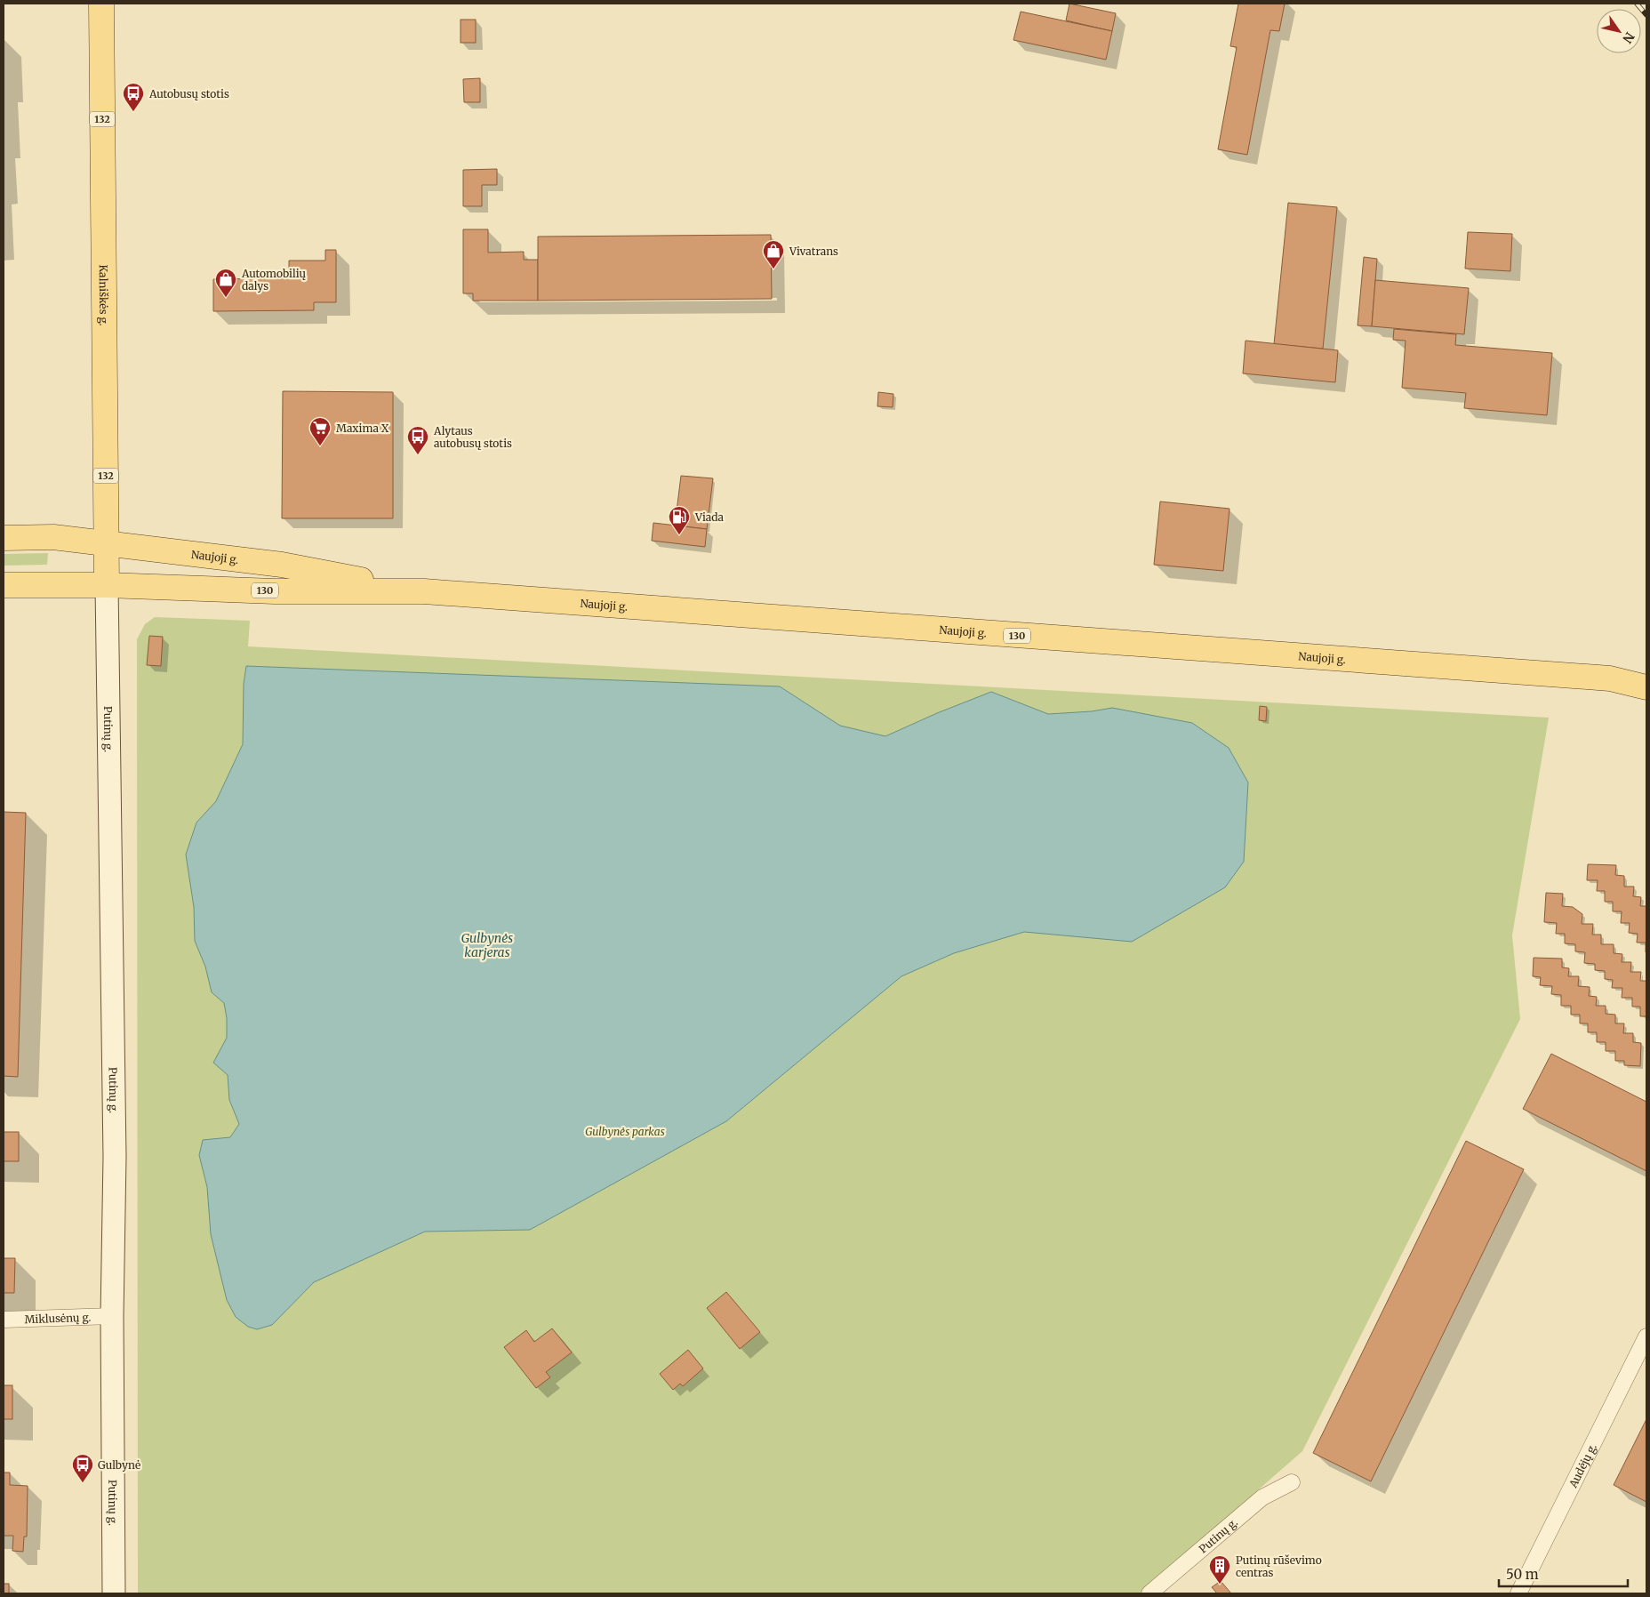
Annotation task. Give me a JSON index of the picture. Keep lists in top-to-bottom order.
{
  "streets": {
    "main road": [
      "132",
      "Kalniškės g.",
      "Naujoji g.",
      "130",
      "Putinų g."
    ],
    "street": ["Miklusėnų g.", "Audėjų g."]
  },
  "crossings": [
    ["Kalniškės g.", "Naujoji g."],
    ["Kalniškės g.", "Putinų g."],
    ["Naujoji g.", "Putinų g."],
    ["Putinų g.", "Miklusėnų g."]
  ],
  "water": ["Gulbynės karjeras"],
  "parks": ["Gulbynės parkas"],
  "places": {
    "bus stop": ["Autobusų stotis", "Alytaus autobusų stotis", "Gulbynė"],
    "shop": ["Vivatrans", "Automobilių dalys"],
    "supermarket": ["Maxima X"],
    "fuel station": ["Viada"],
    "building": ["Putinų rūševimo centras"]
  },
  "scale_bar": "50 m",
  "north": "bottom right"
}
